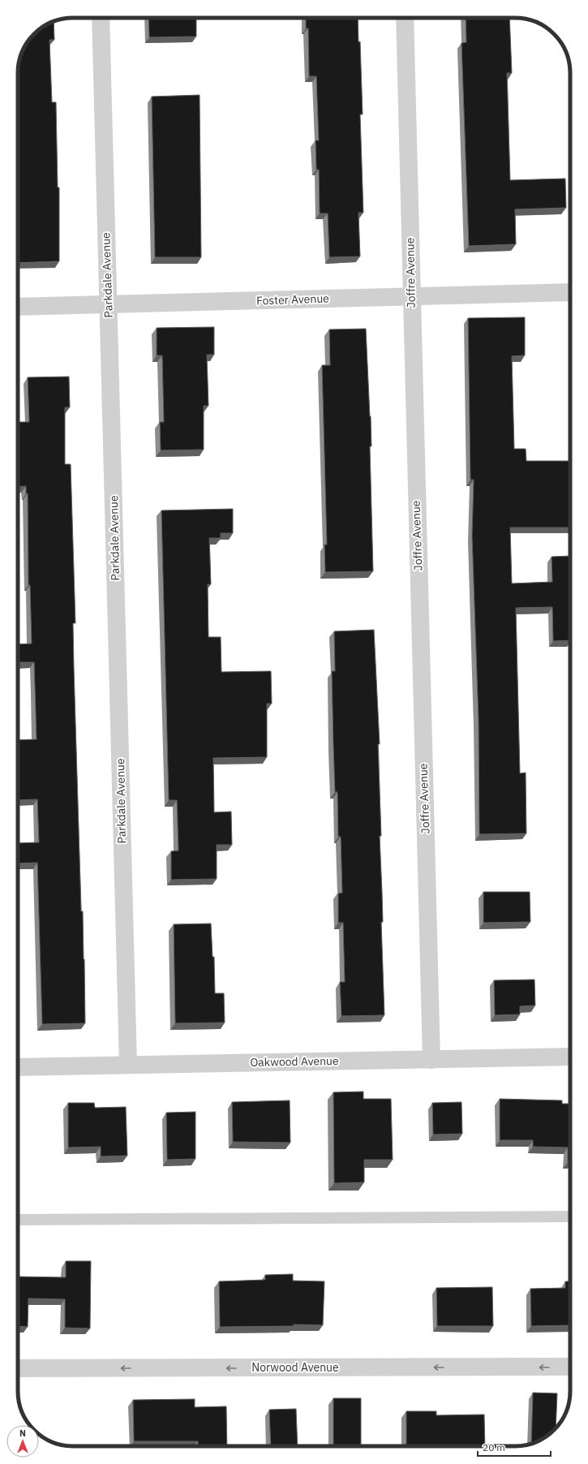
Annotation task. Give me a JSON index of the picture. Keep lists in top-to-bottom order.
{
  "streets": {
    "street": [
      "Joffre Avenue",
      "Parkdale Avenue",
      "Foster Avenue",
      "Oakwood Avenue",
      "Norwood Avenue"
    ]
  },
  "crossings": [
    ["Joffre Avenue", "Foster Avenue"],
    ["Joffre Avenue", "Oakwood Avenue"],
    ["Parkdale Avenue", "Foster Avenue"],
    ["Parkdale Avenue", "Oakwood Avenue"]
  ],
  "one_way": ["Norwood Avenue"],
  "scale_bar": "20 m",
  "north": "top"
}
